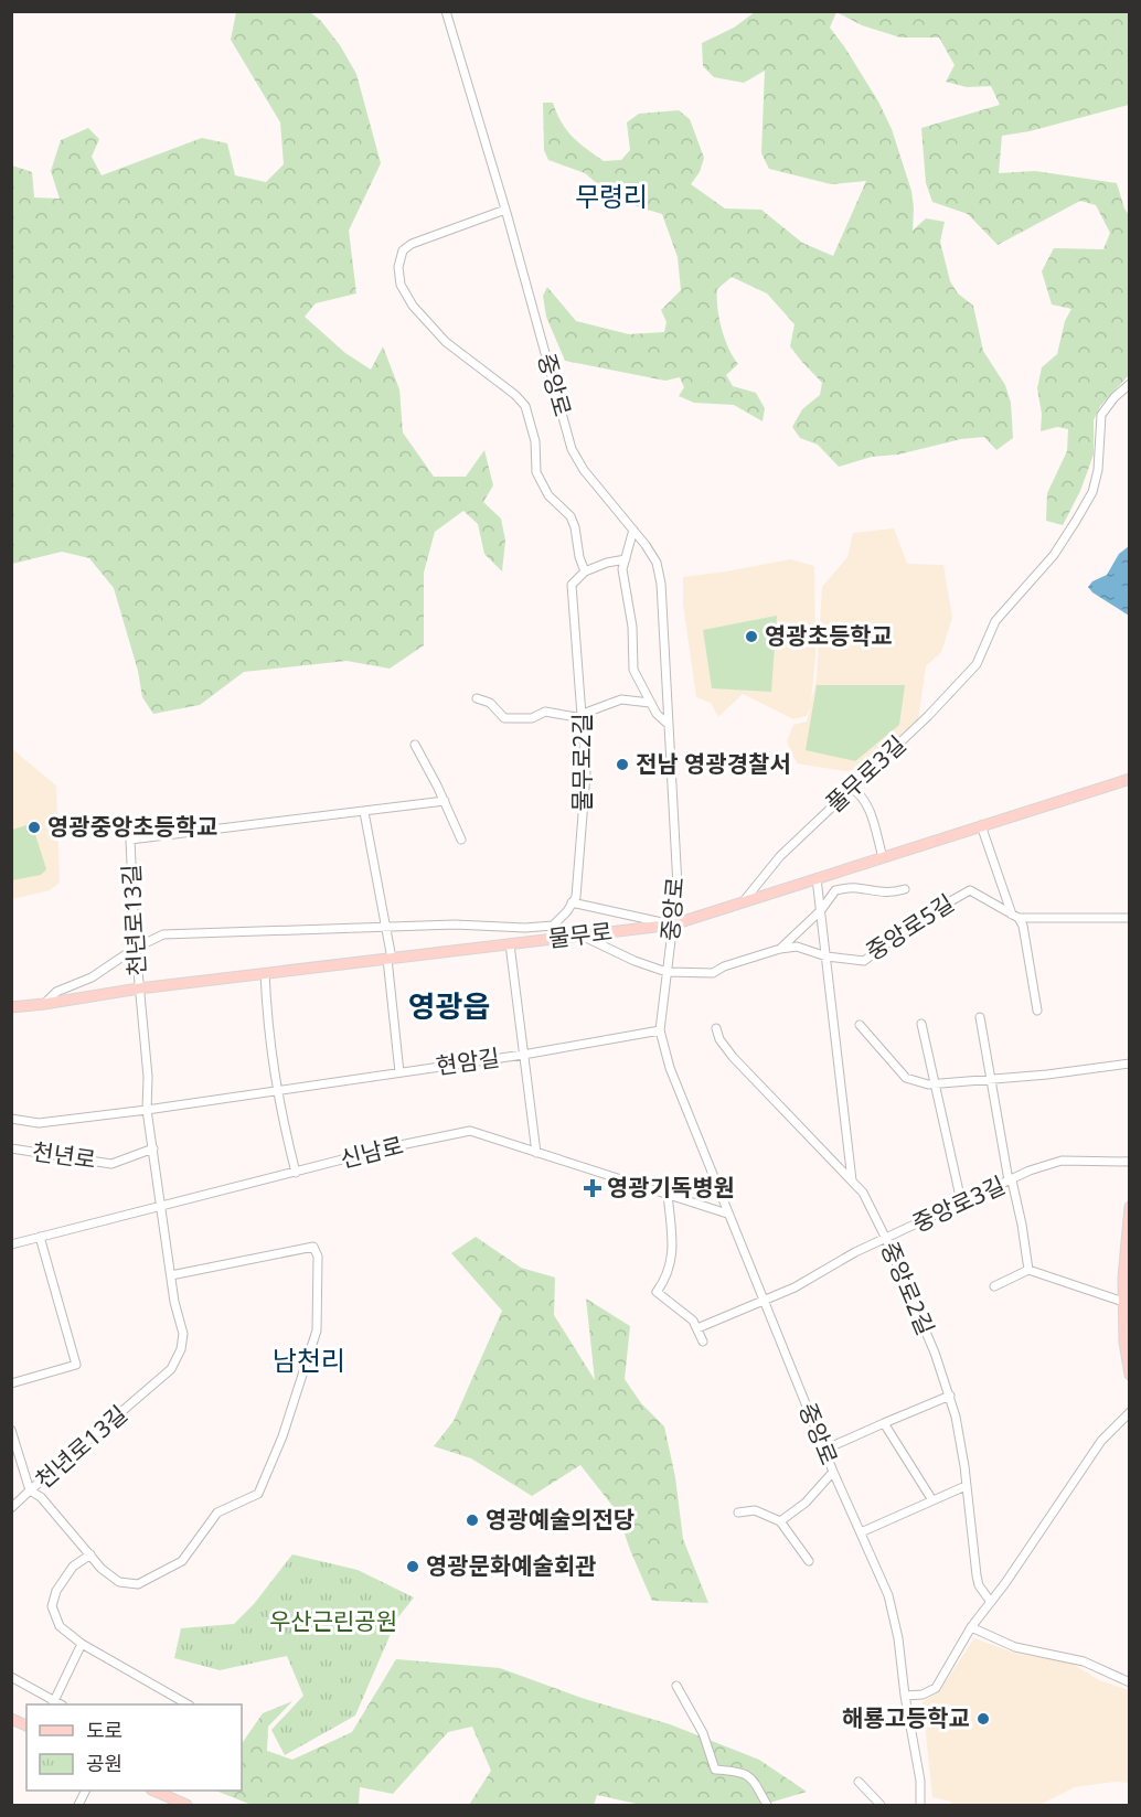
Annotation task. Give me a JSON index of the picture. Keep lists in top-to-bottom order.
{
  "streets": {
    "main road": ["물무로"],
    "street": [
      "중앙로",
      "물무로2길",
      "풀무로3길",
      "천년로13길",
      "중앙로5길",
      "현암길",
      "신남로",
      "천년로",
      "중앙로3길",
      "중앙로2길"
    ]
  },
  "crossings": [
    ["중앙로", "중앙로5길"],
    ["중앙로", "물무로"],
    ["중앙로", "현암길"],
    ["중앙로", "신남로"],
    ["중앙로", "중앙로3길"],
    ["풀무로3길", "물무로"],
    ["천년로13길", "물무로"],
    ["천년로13길", "현암길"],
    ["천년로13길", "신남로"],
    ["천년로13길", "천년로"],
    ["중앙로5길", "물무로"],
    ["중앙로3길", "중앙로2길"]
  ],
  "districts": ["무령리", "영광읍", "남천리"],
  "parks": ["우산근린공원"],
  "places": {
    "other": [
      "영광초등학교",
      "전남 영광경찰서",
      "영광중앙초등학교",
      "영광예술의전당",
      "영광문화예술회관",
      "해룡고등학교"
    ],
    "health": ["영광기독병원"]
  },
  "legend": ["도로", "공원"]
}
